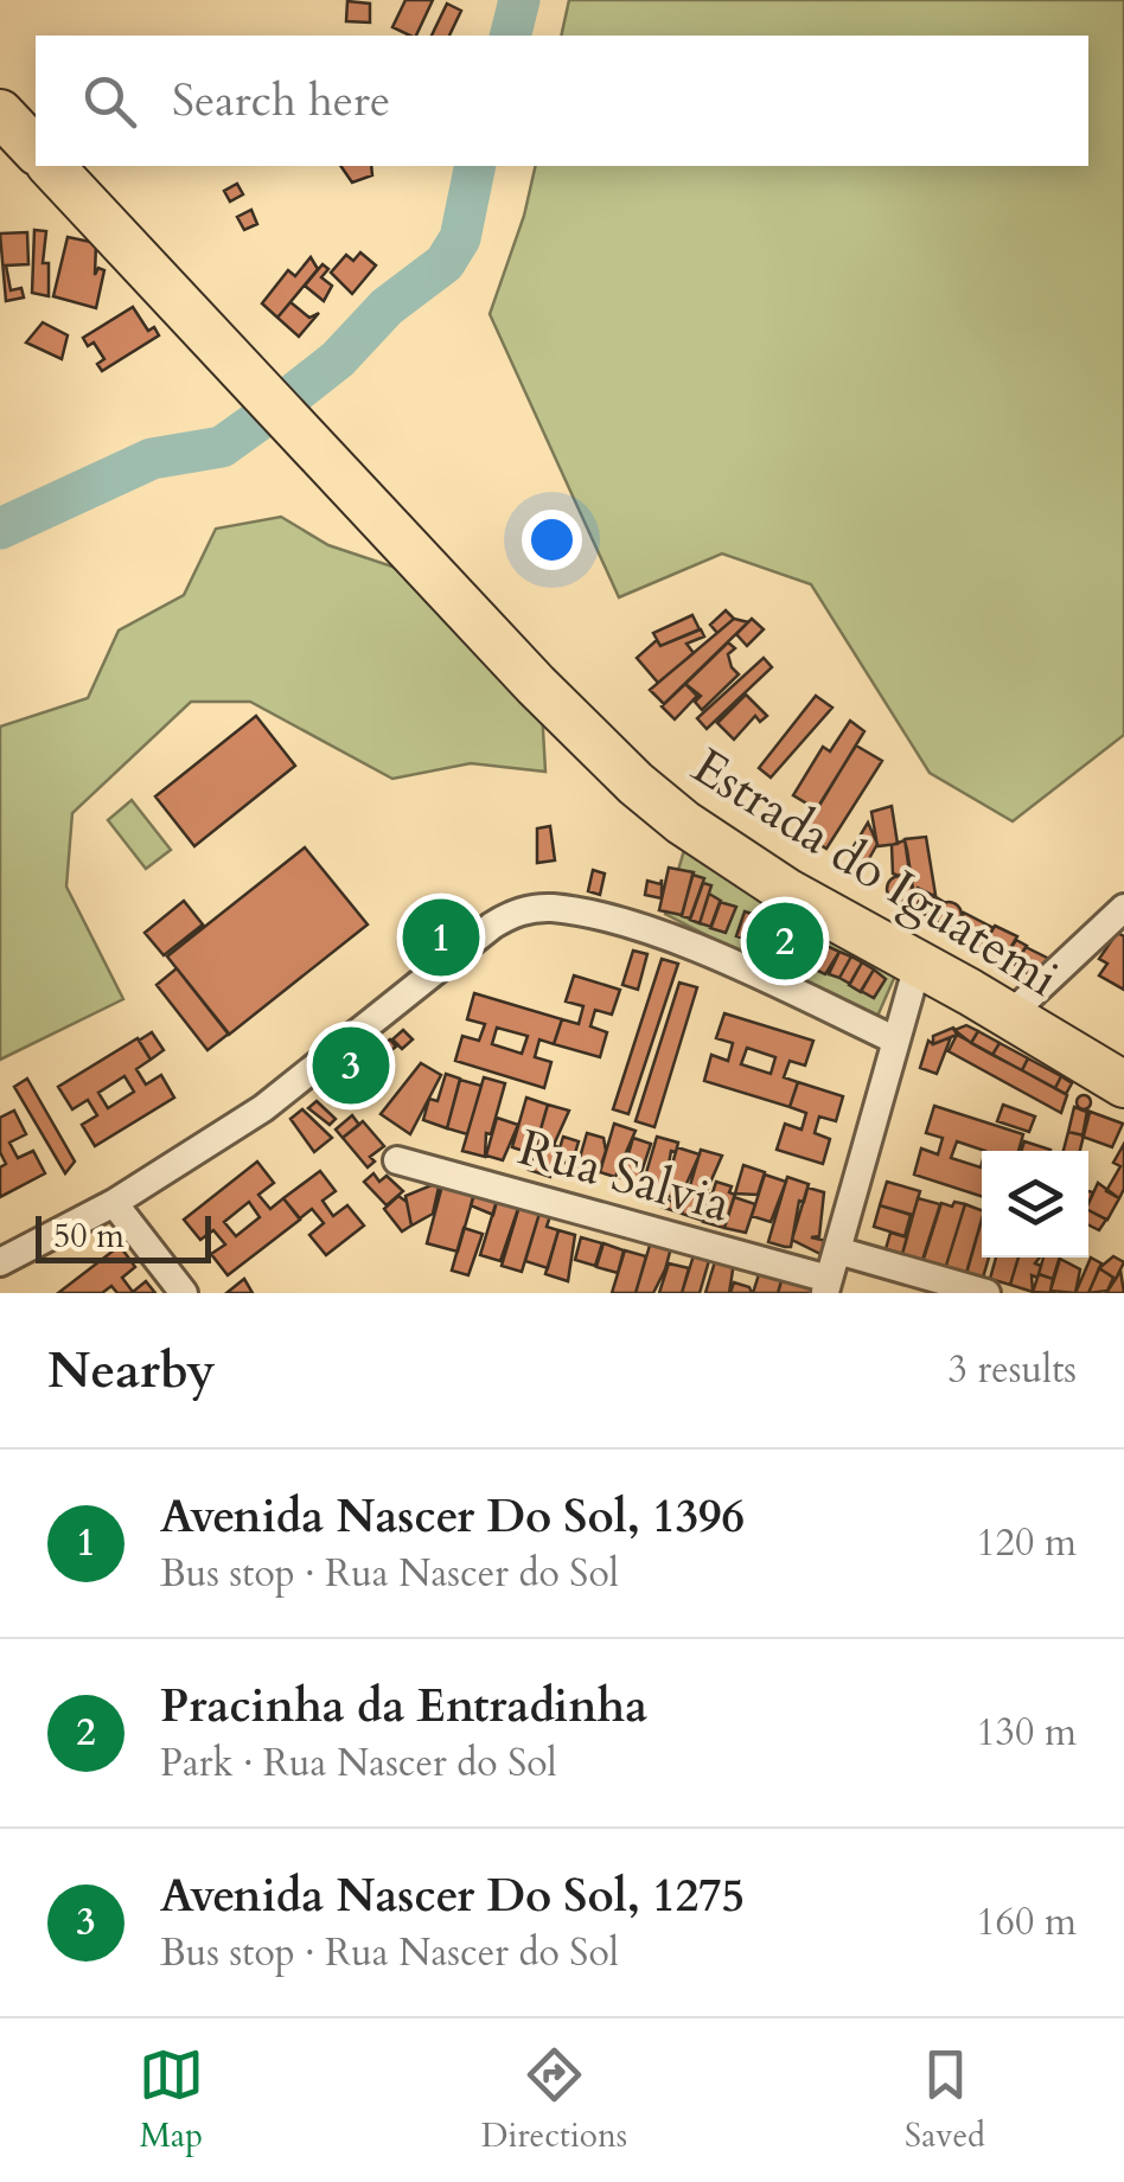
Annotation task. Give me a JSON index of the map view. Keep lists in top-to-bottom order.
{
  "streets": {
    "main road": ["Estrada do Iguatemi"],
    "street": ["Rua Salvia"]
  },
  "scale_bar": "50 m",
  "page": {
    "search": "Search here",
    "pins": ["1", "2", "3"],
    "scale": "50 m",
    "heading": ["Nearby", "3 results"],
    "list": [
      {
        "mark": "1",
        "name": "Avenida Nascer Do Sol, 1396",
        "note": "Bus stop · Rua Nascer do Sol",
        "value": "120 m"
      },
      {
        "mark": "2",
        "name": "Pracinha da Entradinha",
        "note": "Park · Rua Nascer do Sol",
        "value": "130 m"
      },
      {
        "mark": "3",
        "name": "Avenida Nascer Do Sol, 1275",
        "note": "Bus stop · Rua Nascer do Sol",
        "value": "160 m"
      }
    ],
    "nav": ["Map", "Directions", "Saved"]
  }
}
